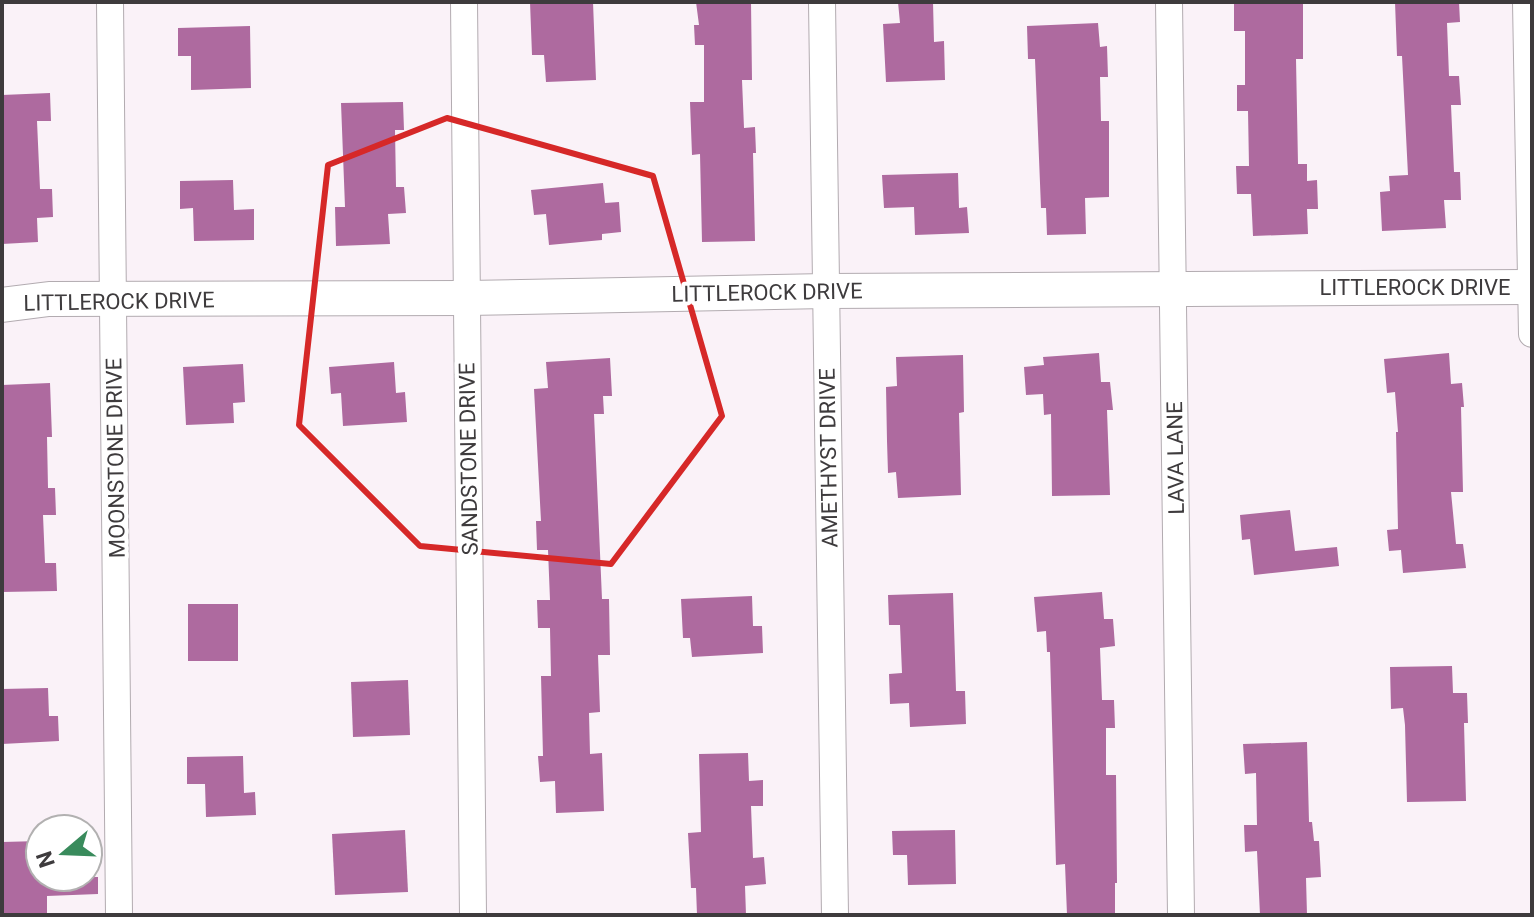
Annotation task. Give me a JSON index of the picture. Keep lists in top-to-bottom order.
{
  "streets": {
    "street": [
      "LITTLEROCK DRIVE",
      "MOONSTONE DRIVE",
      "AMETHYST DRIVE",
      "LAVA LANE",
      "SANDSTONE DRIVE"
    ]
  },
  "crossings": [
    ["LITTLEROCK DRIVE", "MOONSTONE DRIVE"],
    ["LITTLEROCK DRIVE", "AMETHYST DRIVE"],
    ["LITTLEROCK DRIVE", "LAVA LANE"],
    ["LITTLEROCK DRIVE", "SANDSTONE DRIVE"]
  ],
  "north": "left"
}
